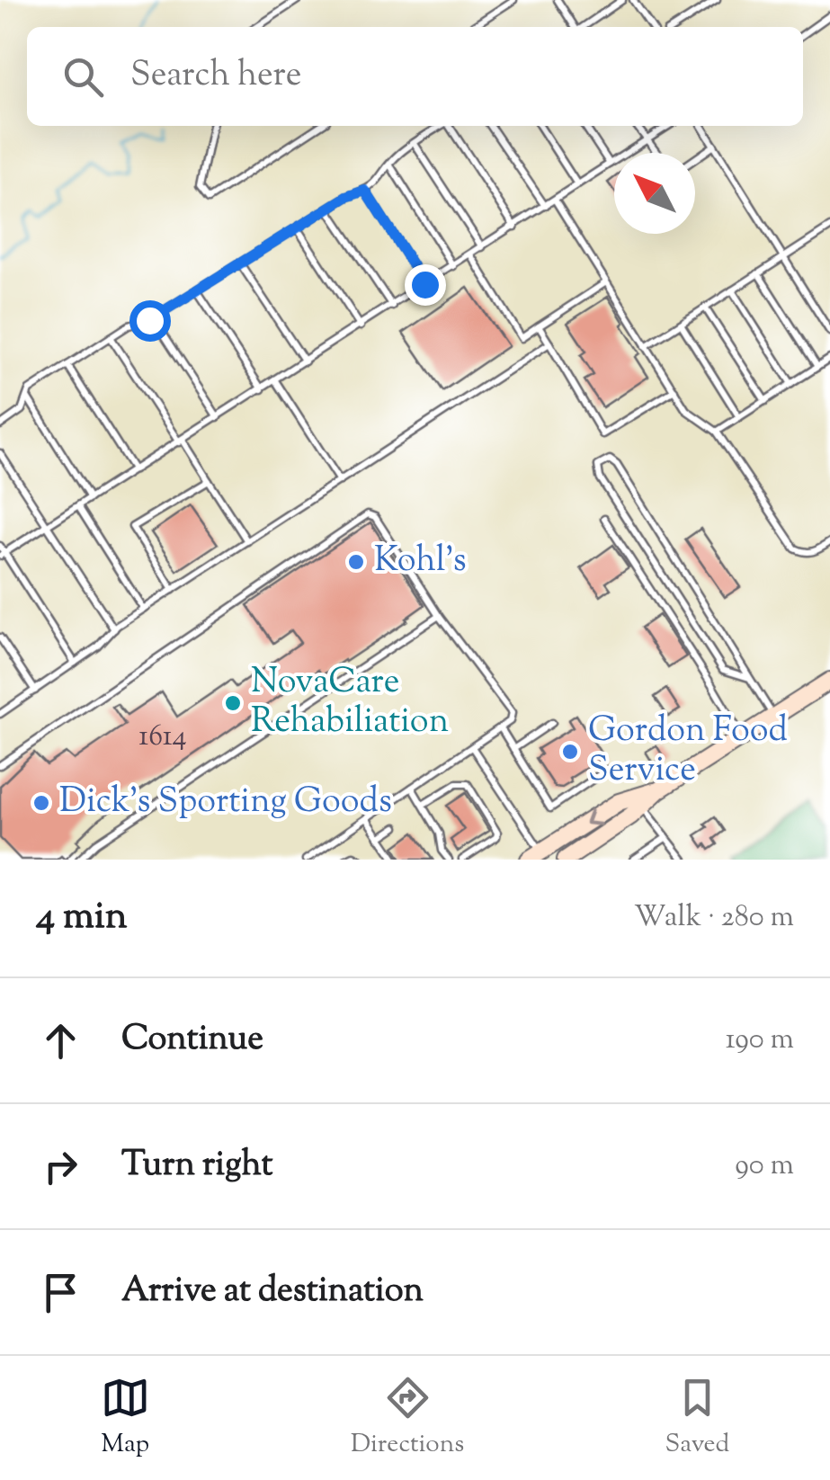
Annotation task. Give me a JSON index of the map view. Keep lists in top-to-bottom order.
{
  "places": [
    "Kohl's",
    "NovaCare Rehabiliation",
    "Gordon Food Service",
    "Dick's Sporting Goods"
  ],
  "house_numbers": ["1614"],
  "north": "top left",
  "page": {
    "search": "Search here",
    "heading": ["4 min", "Walk · 280 m"],
    "list": [
      ["Continue", "190 m"],
      ["Turn right", "90 m"],
      "Arrive at destination"
    ],
    "nav": ["Map", "Directions", "Saved"]
  }
}
